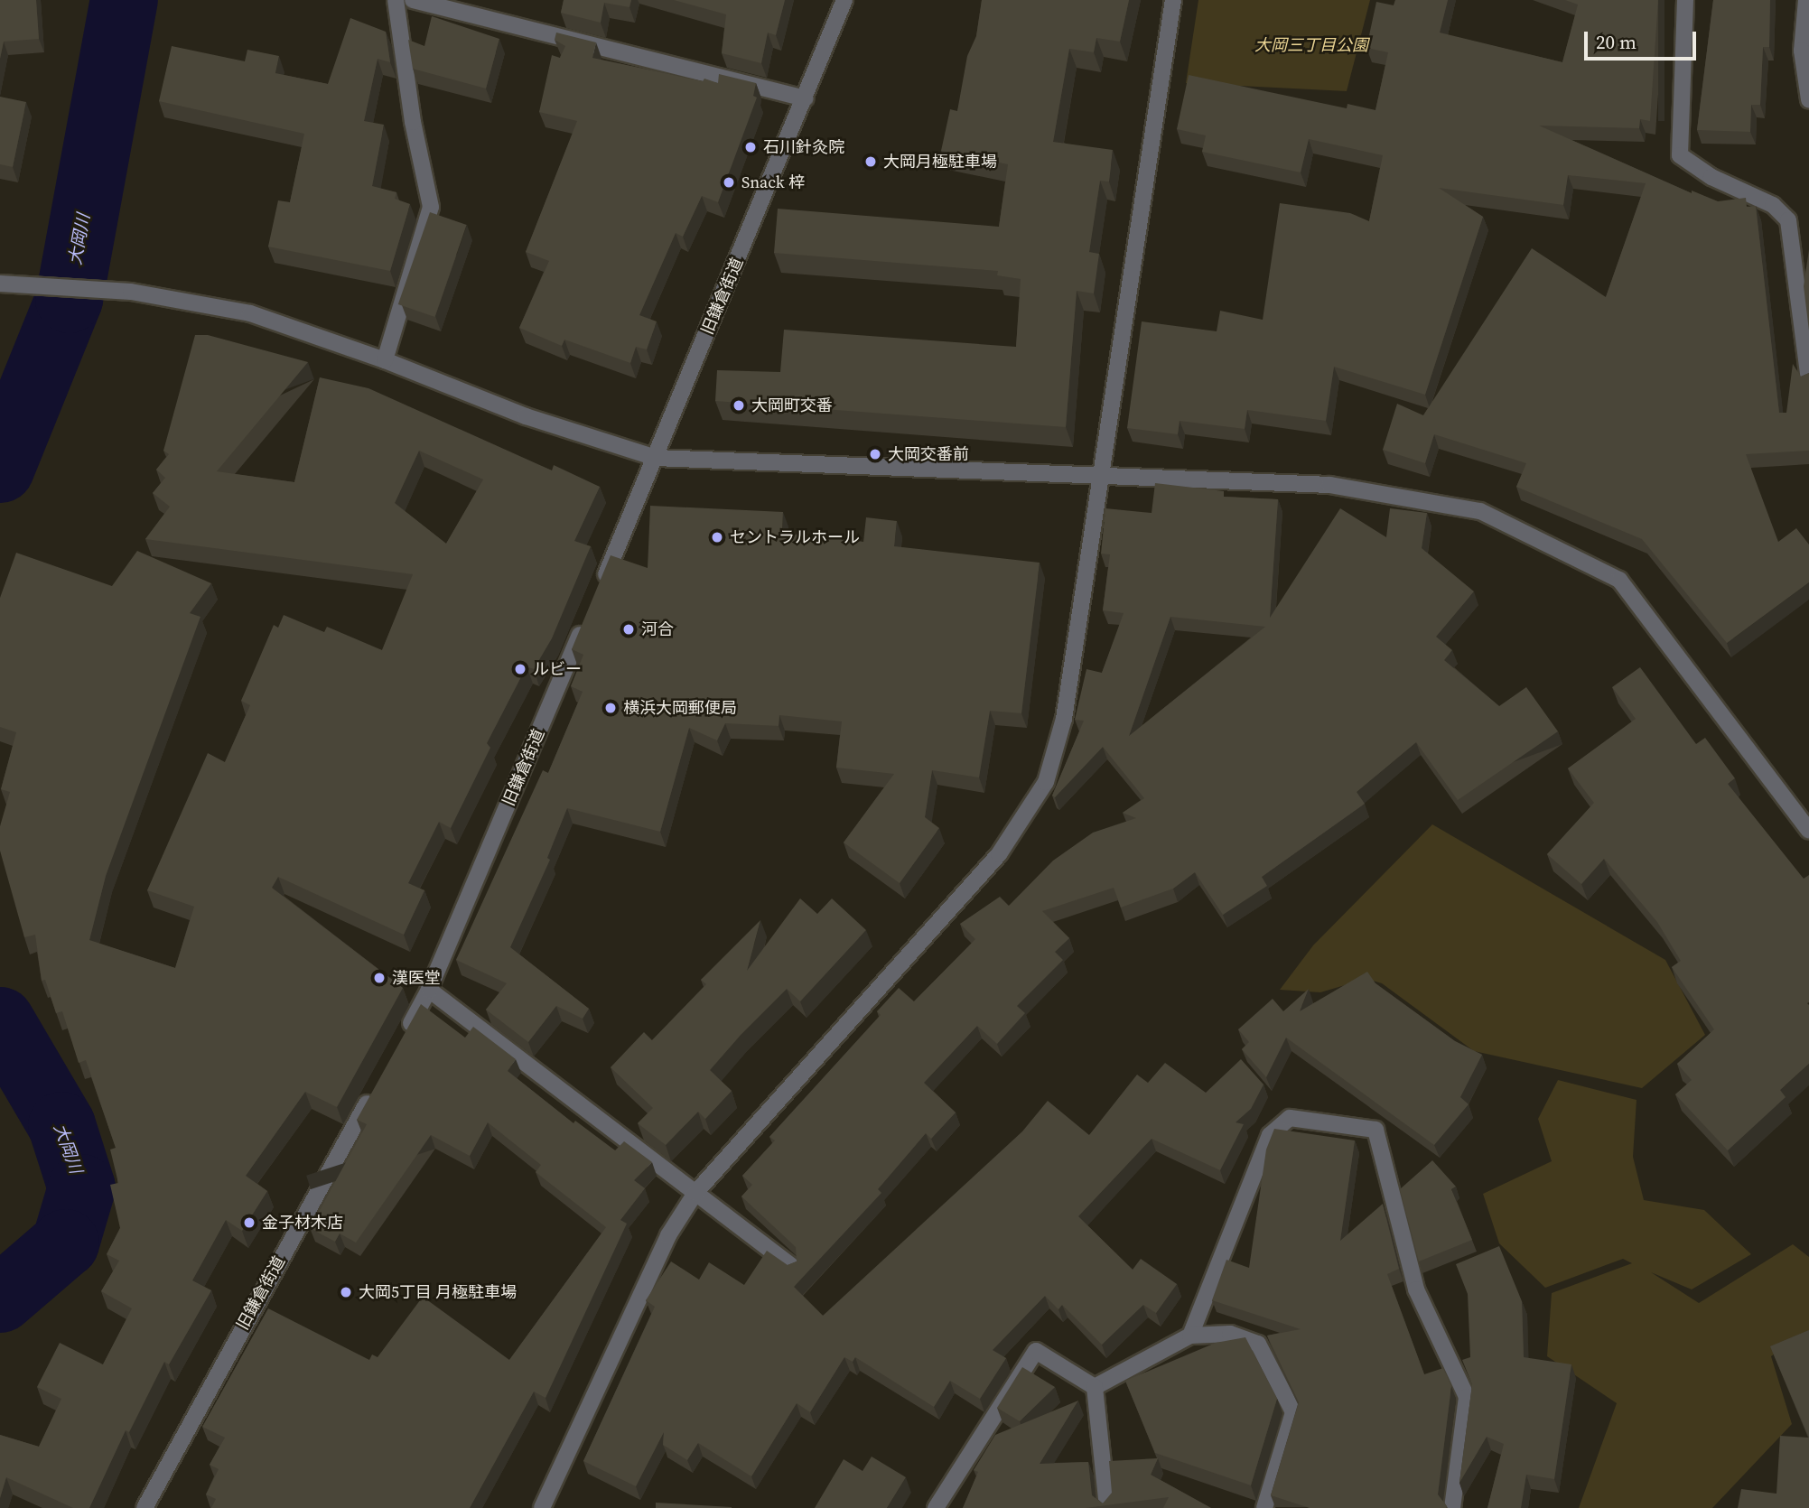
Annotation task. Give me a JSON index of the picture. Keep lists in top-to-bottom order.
{
  "streets": {
    "street": ["旧鎌倉街道"]
  },
  "water": ["大岡川"],
  "parks": ["大岡三丁目公園"],
  "places": [
    "石川針灸院",
    "大岡月極駐車場",
    "Snack 梓",
    "大岡町交番",
    "大岡交番前",
    "セントラルホール",
    "河合",
    "ルビー",
    "横浜大岡郵便局",
    "漢医堂",
    "金子材木店",
    "大岡5丁目 月極駐車場"
  ],
  "scale_bar": "20 m"
}
